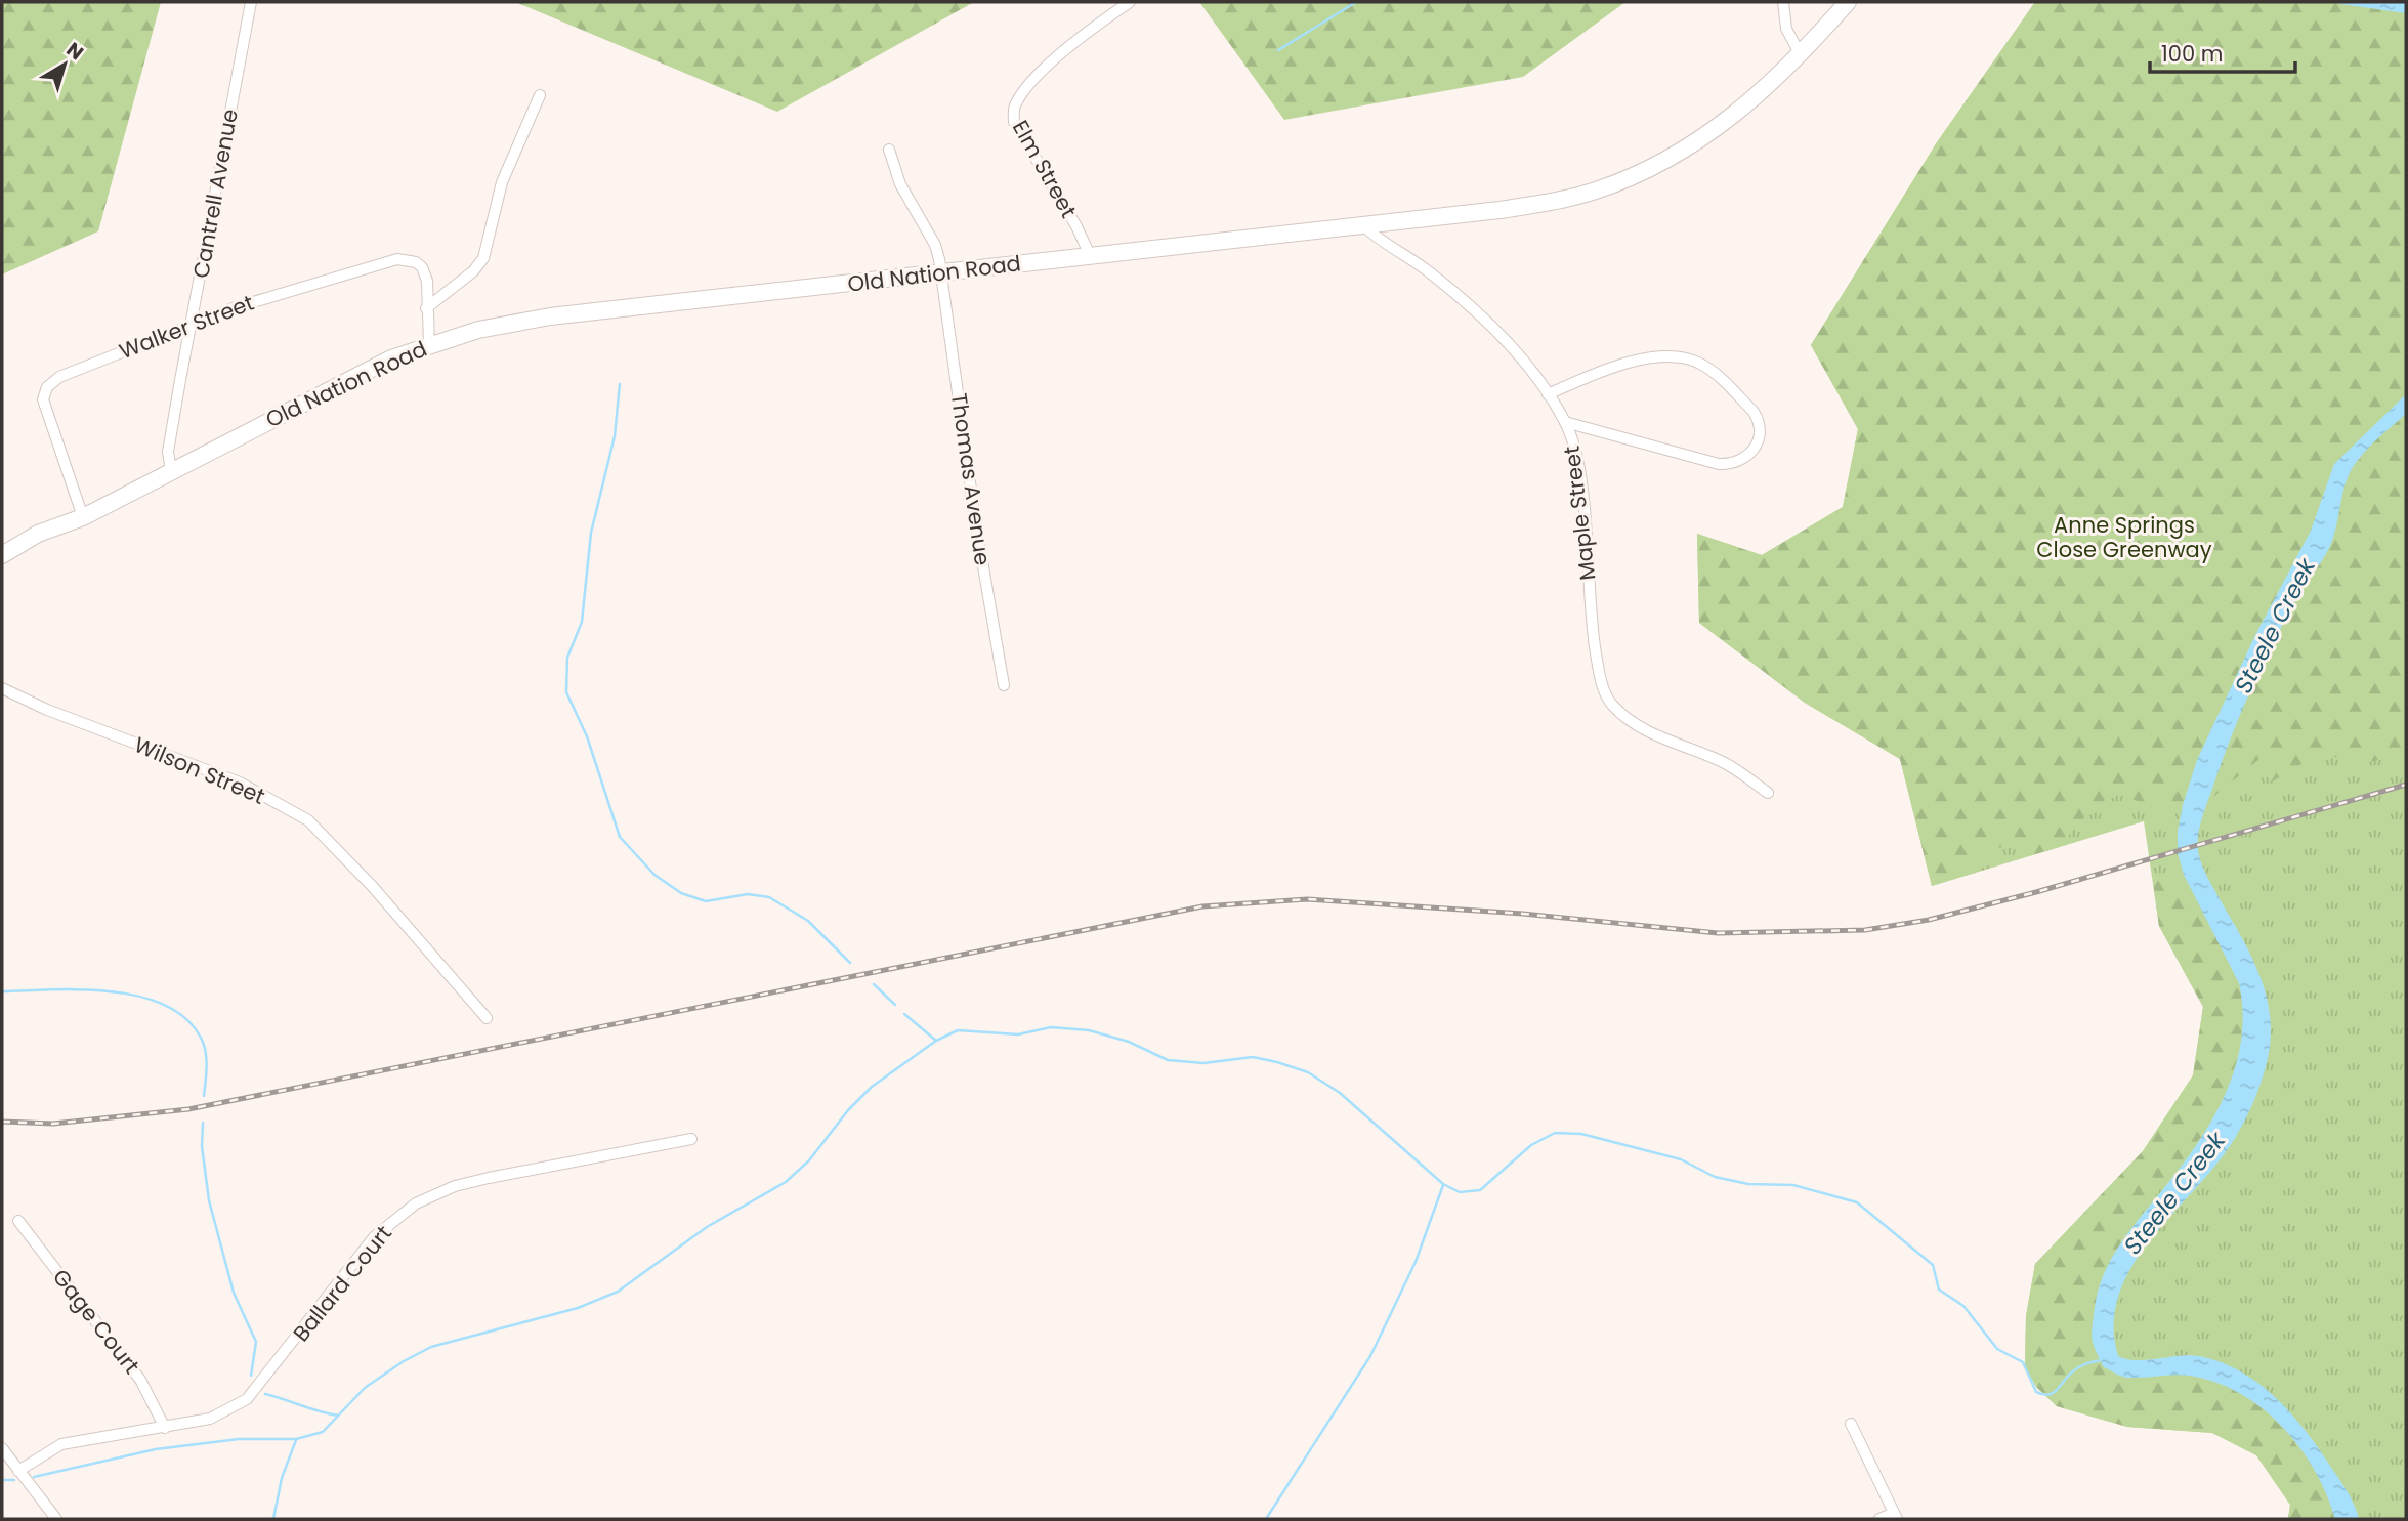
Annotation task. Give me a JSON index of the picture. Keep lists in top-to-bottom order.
{
  "streets": {
    "main road": ["Old Nation Road"],
    "street": [
      "Elm Street",
      "Cantrell Avenue",
      "Walker Street",
      "Thomas Avenue",
      "Maple Street",
      "Wilson Street",
      "Ballard Court",
      "Gage Court"
    ]
  },
  "crossings": [
    ["Elm Street", "Old Nation Road"],
    ["Cantrell Avenue", "Old Nation Road"],
    ["Cantrell Avenue", "Walker Street"],
    ["Old Nation Road", "Walker Street"],
    ["Old Nation Road", "Thomas Avenue"],
    ["Old Nation Road", "Maple Street"],
    ["Ballard Court", "Gage Court"]
  ],
  "water": ["Steele Creek"],
  "parks": ["Anne Springs Close Greenway"],
  "scale_bar": "100 m",
  "north": "top right"
}
